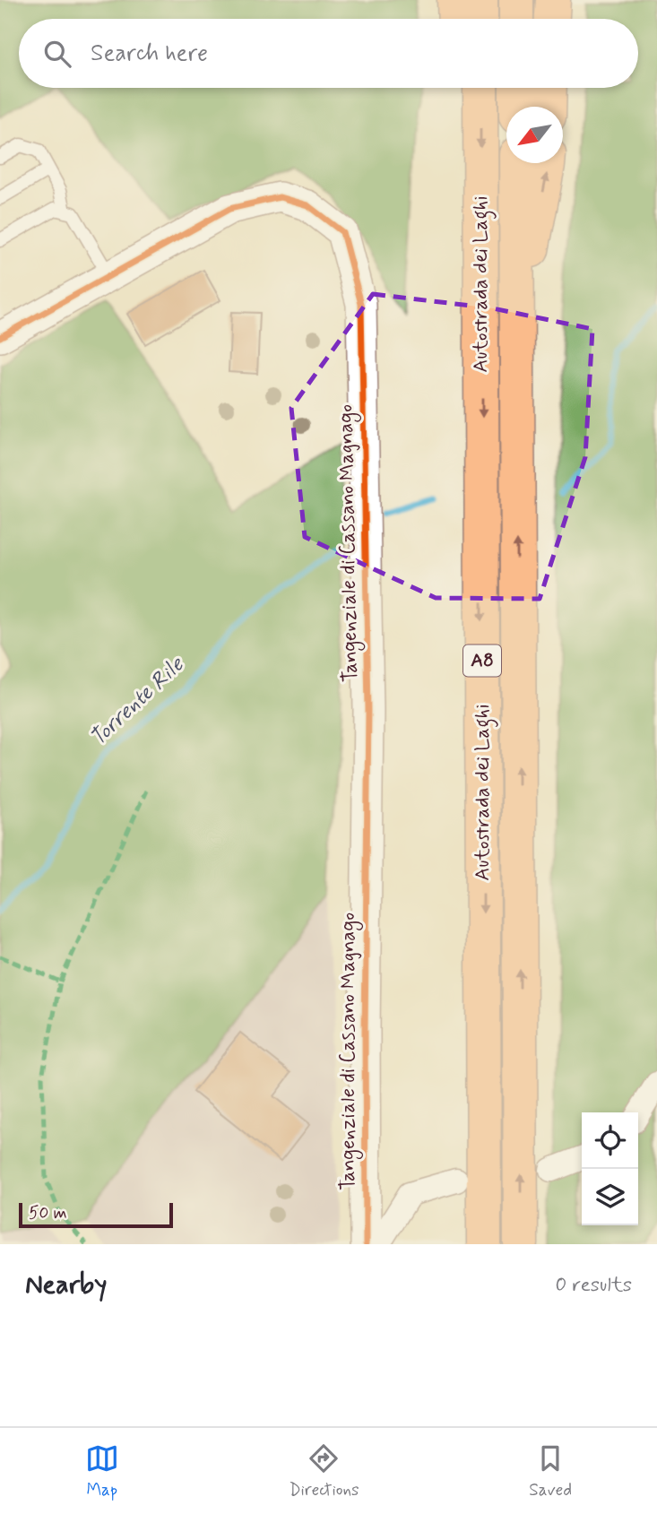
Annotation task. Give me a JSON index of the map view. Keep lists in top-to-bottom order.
{
  "streets": {
    "highway": ["Autostrada dei Laghi", "A8"],
    "street": ["Tangenziale di Cassano Magnago"]
  },
  "water": ["Torrente Rile"],
  "scale_bar": "50 m",
  "north": "bottom left",
  "page": {
    "search": "Search here",
    "scale": "50 m",
    "heading": ["Nearby", "0 results"],
    "nav": ["Map", "Directions", "Saved"]
  }
}
